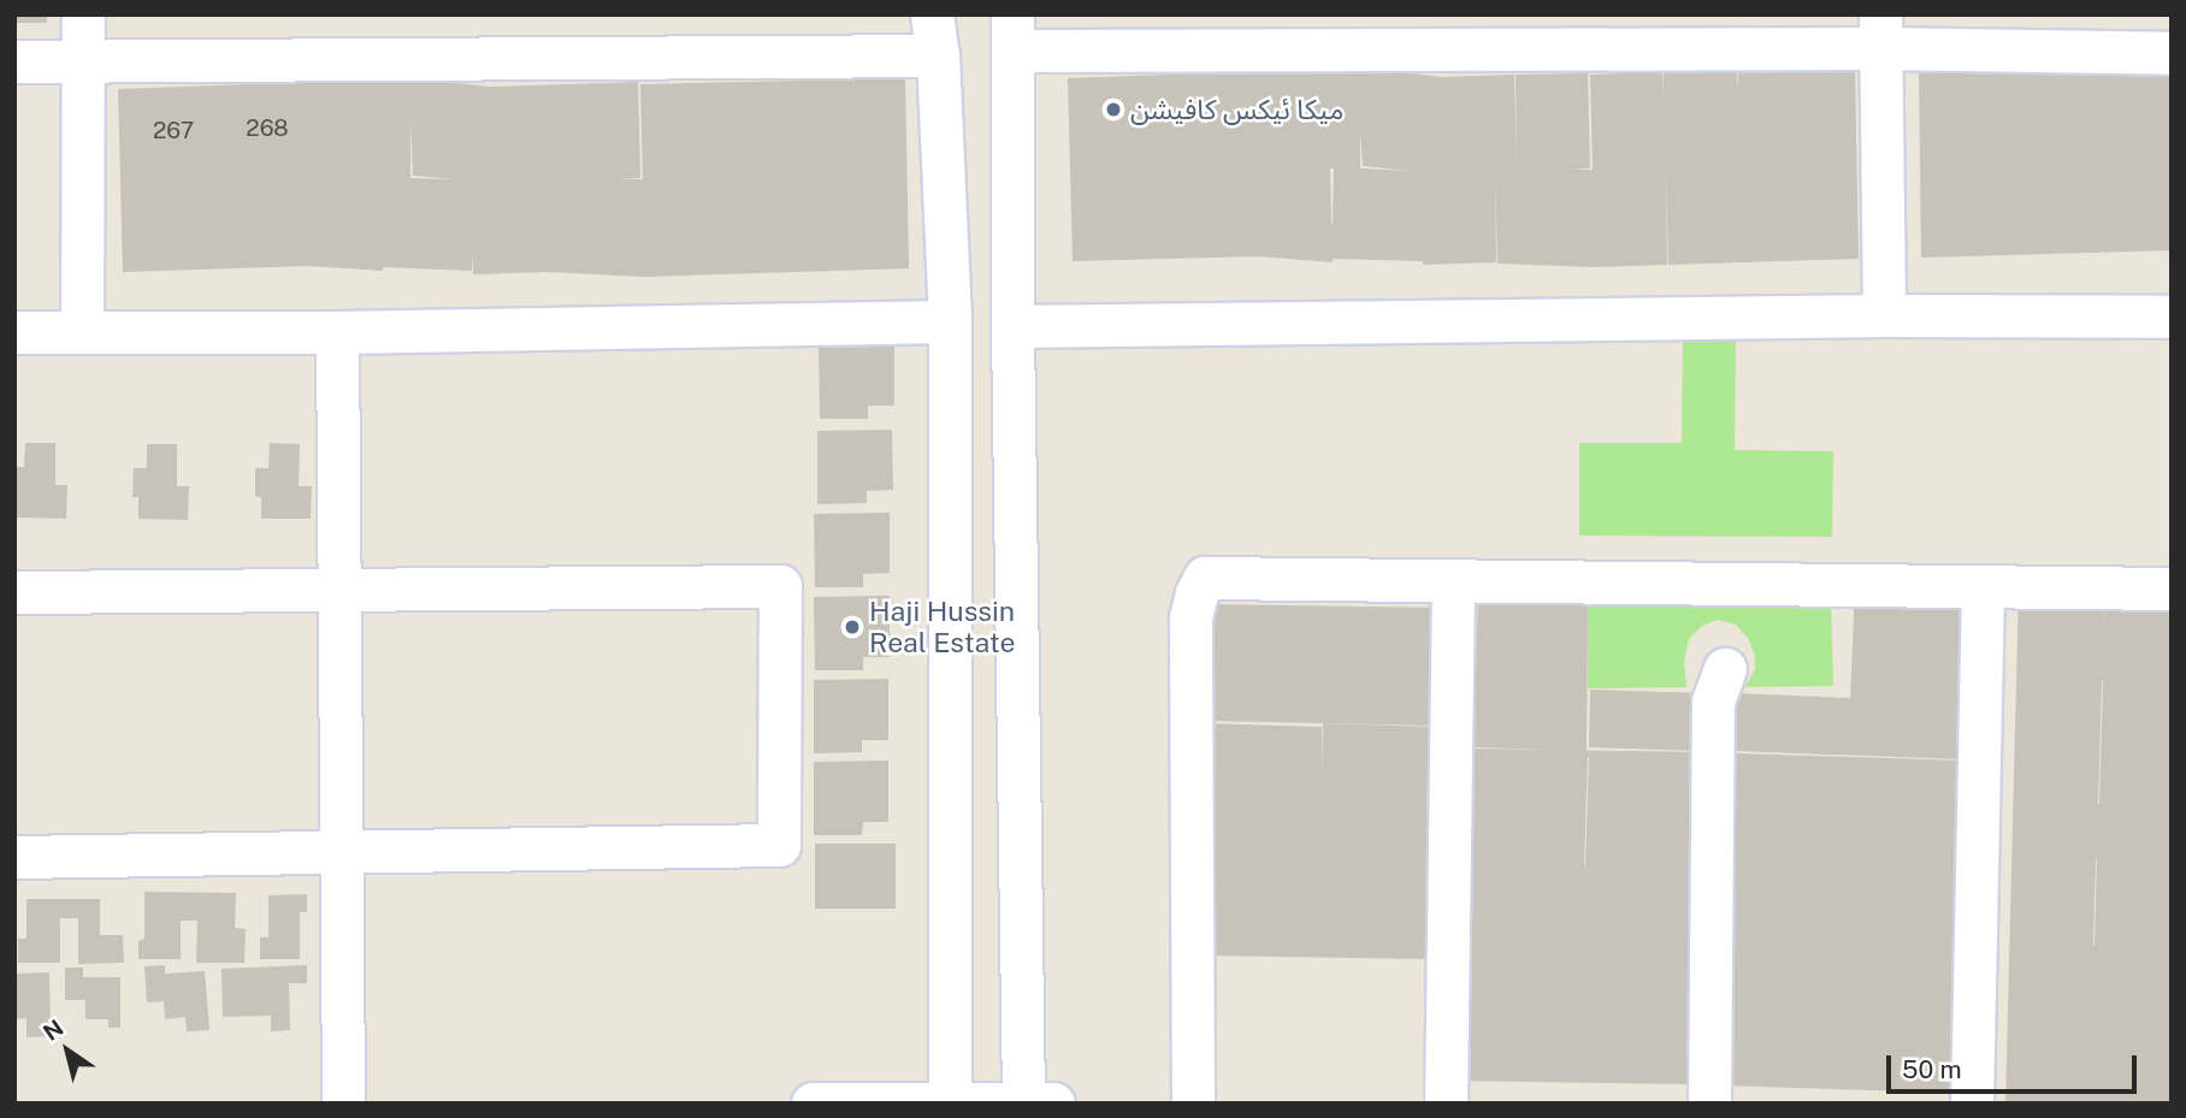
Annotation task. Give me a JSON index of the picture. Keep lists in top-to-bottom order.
{
  "places": ["میکا ئیکس کافیشن", "Haji Hussin Real Estate"],
  "house_numbers": ["268", "267"],
  "scale_bar": "50 m",
  "north": "top left"
}
